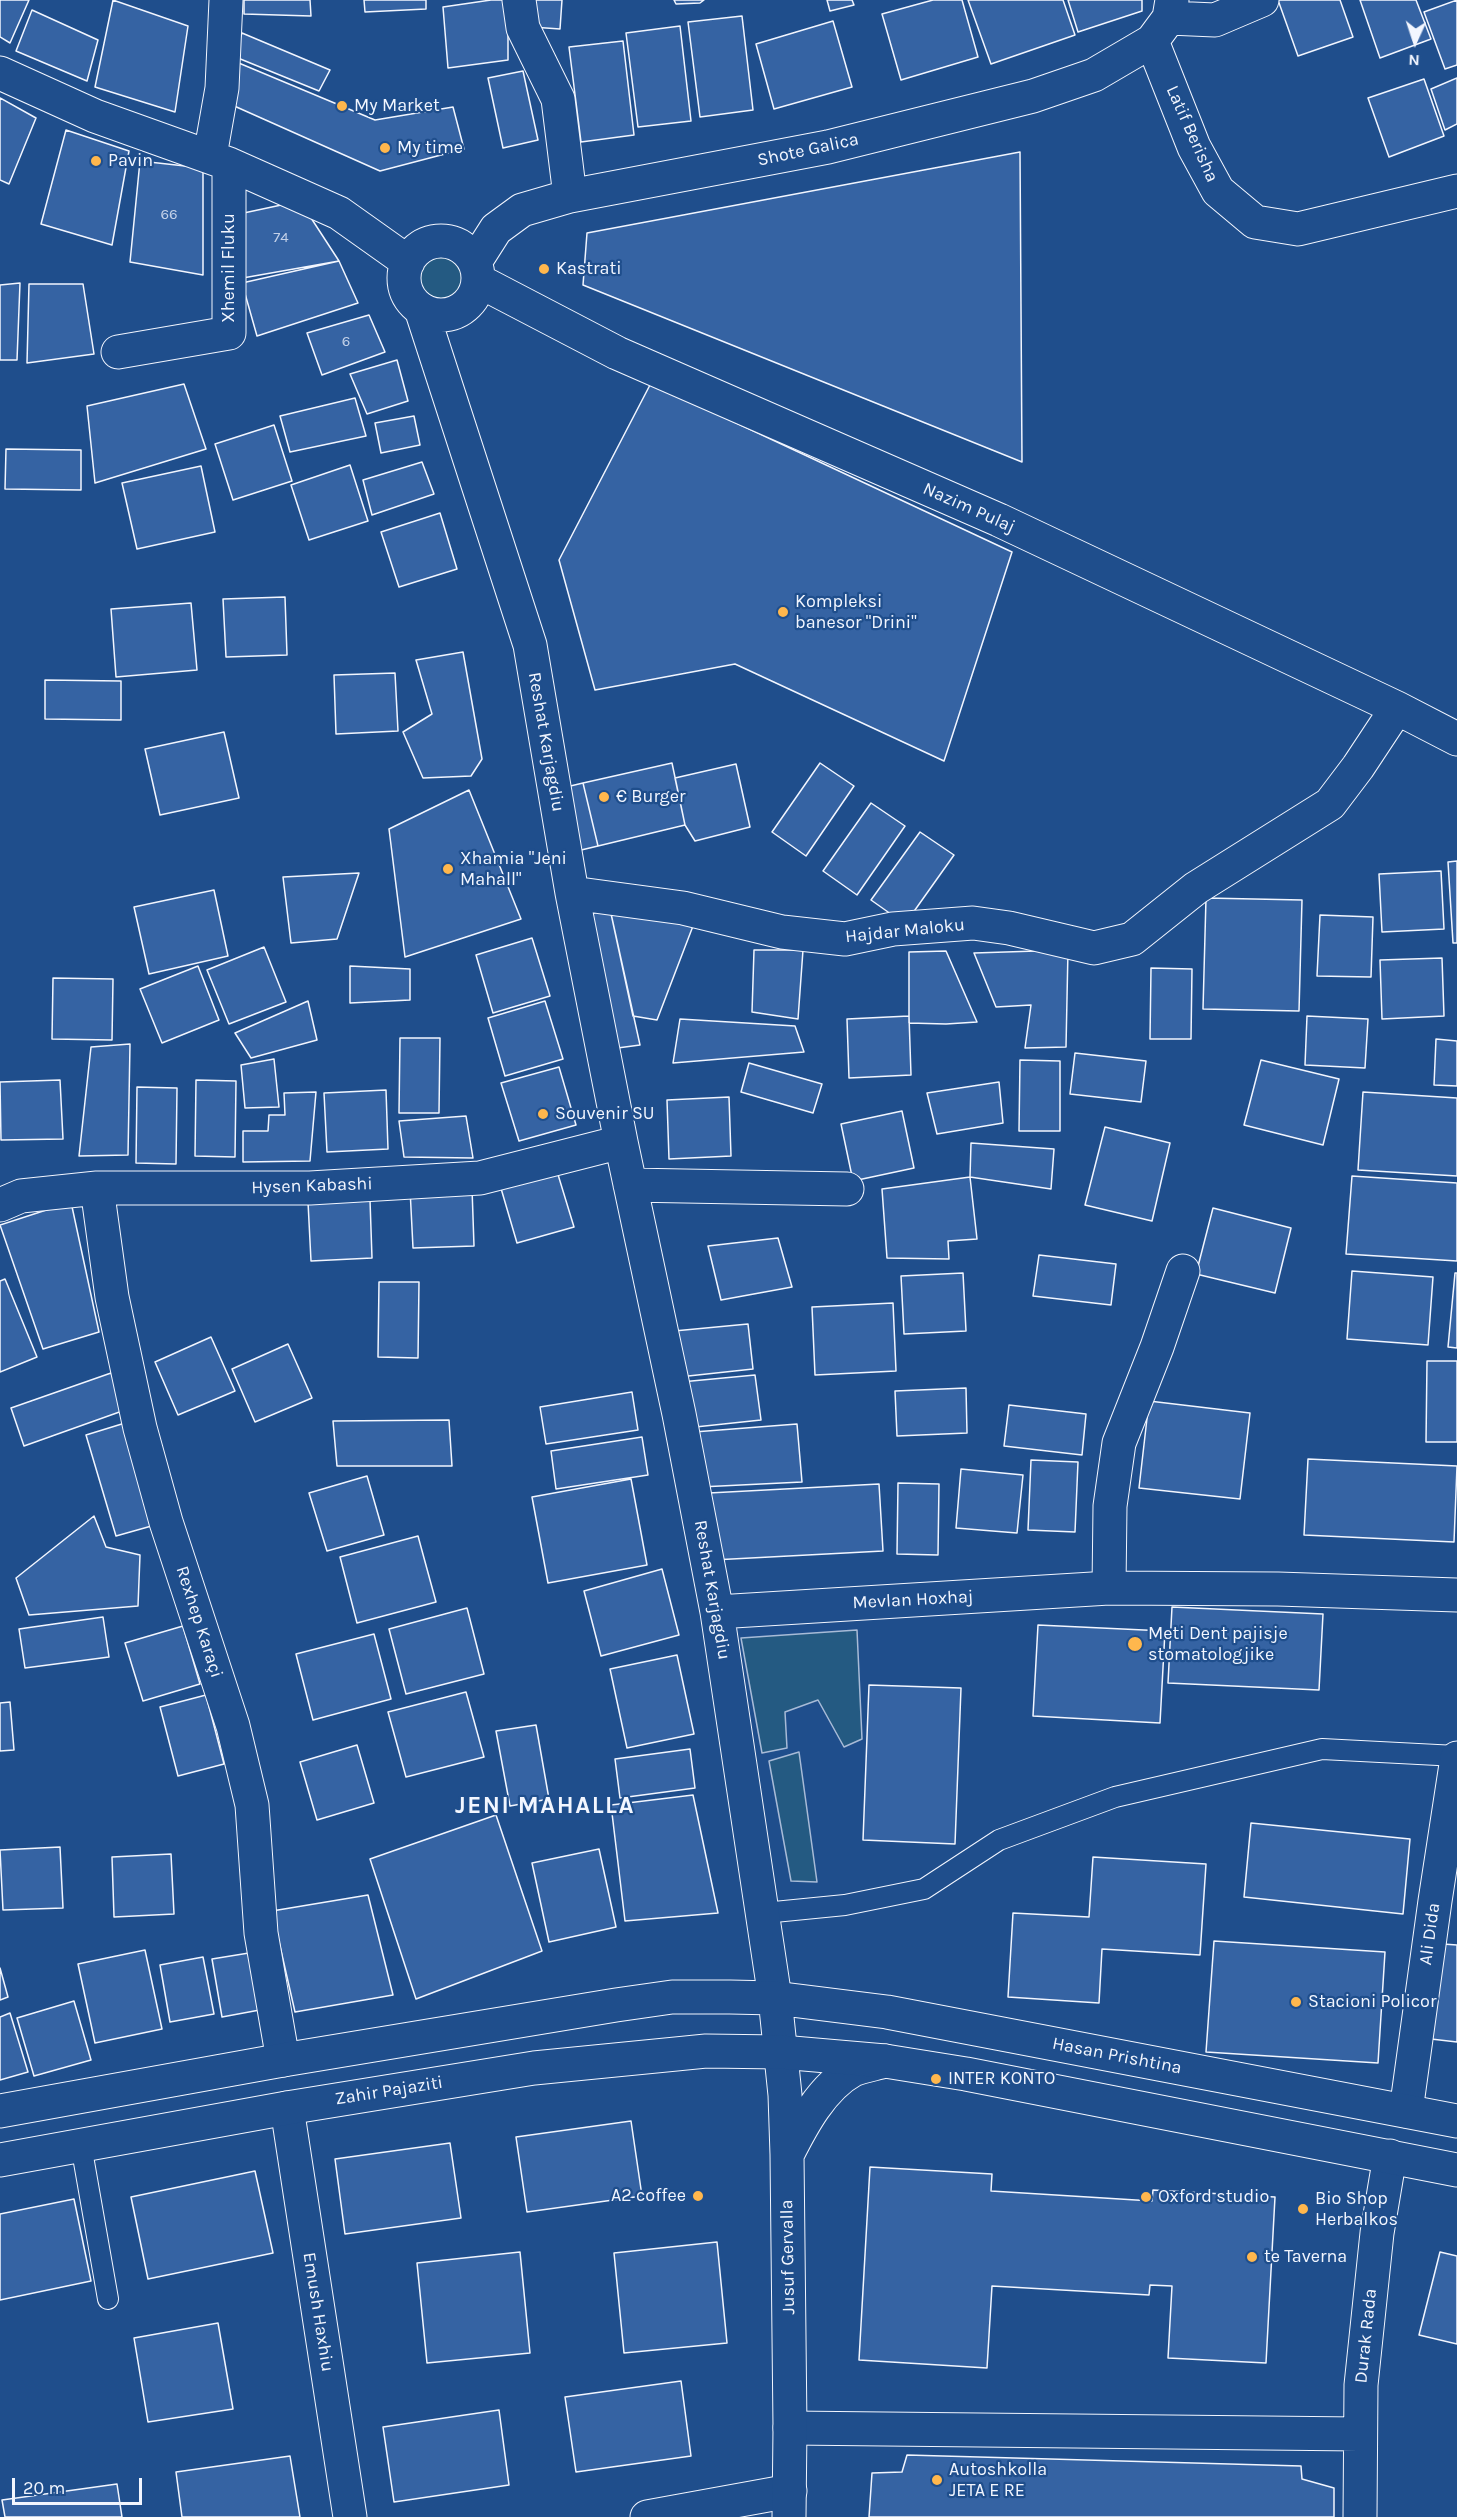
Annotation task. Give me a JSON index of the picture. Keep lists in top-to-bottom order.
{
  "streets": {
    "street": [
      "Latif Berisha",
      "Shote Galica",
      "Xhemil Fluku",
      "Nazim Pulaj",
      "Reshat Karjagdiu",
      "Hajdar Maloku",
      "Hysen Kabashi",
      "Mevlan Hoxhaj",
      "Rexhep Karaçi",
      "Ali Dida",
      "Hasan Prishtina",
      "Zahir Pajaziti",
      "Jusuf Gervalla",
      "Emush Haxhiu",
      "Durak Rada"
    ]
  },
  "crossings": [
    ["Latif Berisha", "Shote Galica"],
    ["Shote Galica", "Nazim Pulaj"],
    ["Shote Galica", "Reshat Karjagdiu"],
    ["Nazim Pulaj", "Reshat Karjagdiu"],
    ["Nazim Pulaj", "Hajdar Maloku"],
    ["Reshat Karjagdiu", "Hajdar Maloku"],
    ["Reshat Karjagdiu", "Hysen Kabashi"],
    ["Reshat Karjagdiu", "Mevlan Hoxhaj"],
    ["Reshat Karjagdiu", "Hasan Prishtina"],
    ["Reshat Karjagdiu", "Jusuf Gervalla"],
    ["Hysen Kabashi", "Rexhep Karaçi"],
    ["Ali Dida", "Hasan Prishtina"],
    ["Hasan Prishtina", "Jusuf Gervalla"],
    ["Zahir Pajaziti", "Jusuf Gervalla"],
    ["Zahir Pajaziti", "Emush Haxhiu"]
  ],
  "districts": ["JENI MAHALLA"],
  "places": [
    "My Market",
    "My time",
    "Pavin",
    "Kastrati",
    "Kompleksi banesor \"Drini\"",
    "€ Burger",
    "Xhamia \"Jeni Mahall\"",
    "Souvenir SU",
    "Meti Dent pajisje stomatologjike",
    "Stacioni Policor",
    "INTER KONTO",
    "A2 coffee",
    "Oxford studio",
    "Bio Shop Herbalkos",
    "te Taverna",
    "Autoshkolla JETA E RE"
  ],
  "house_numbers": ["66", "74", "6"],
  "scale_bar": "20 m",
  "north": "bottom"
}
